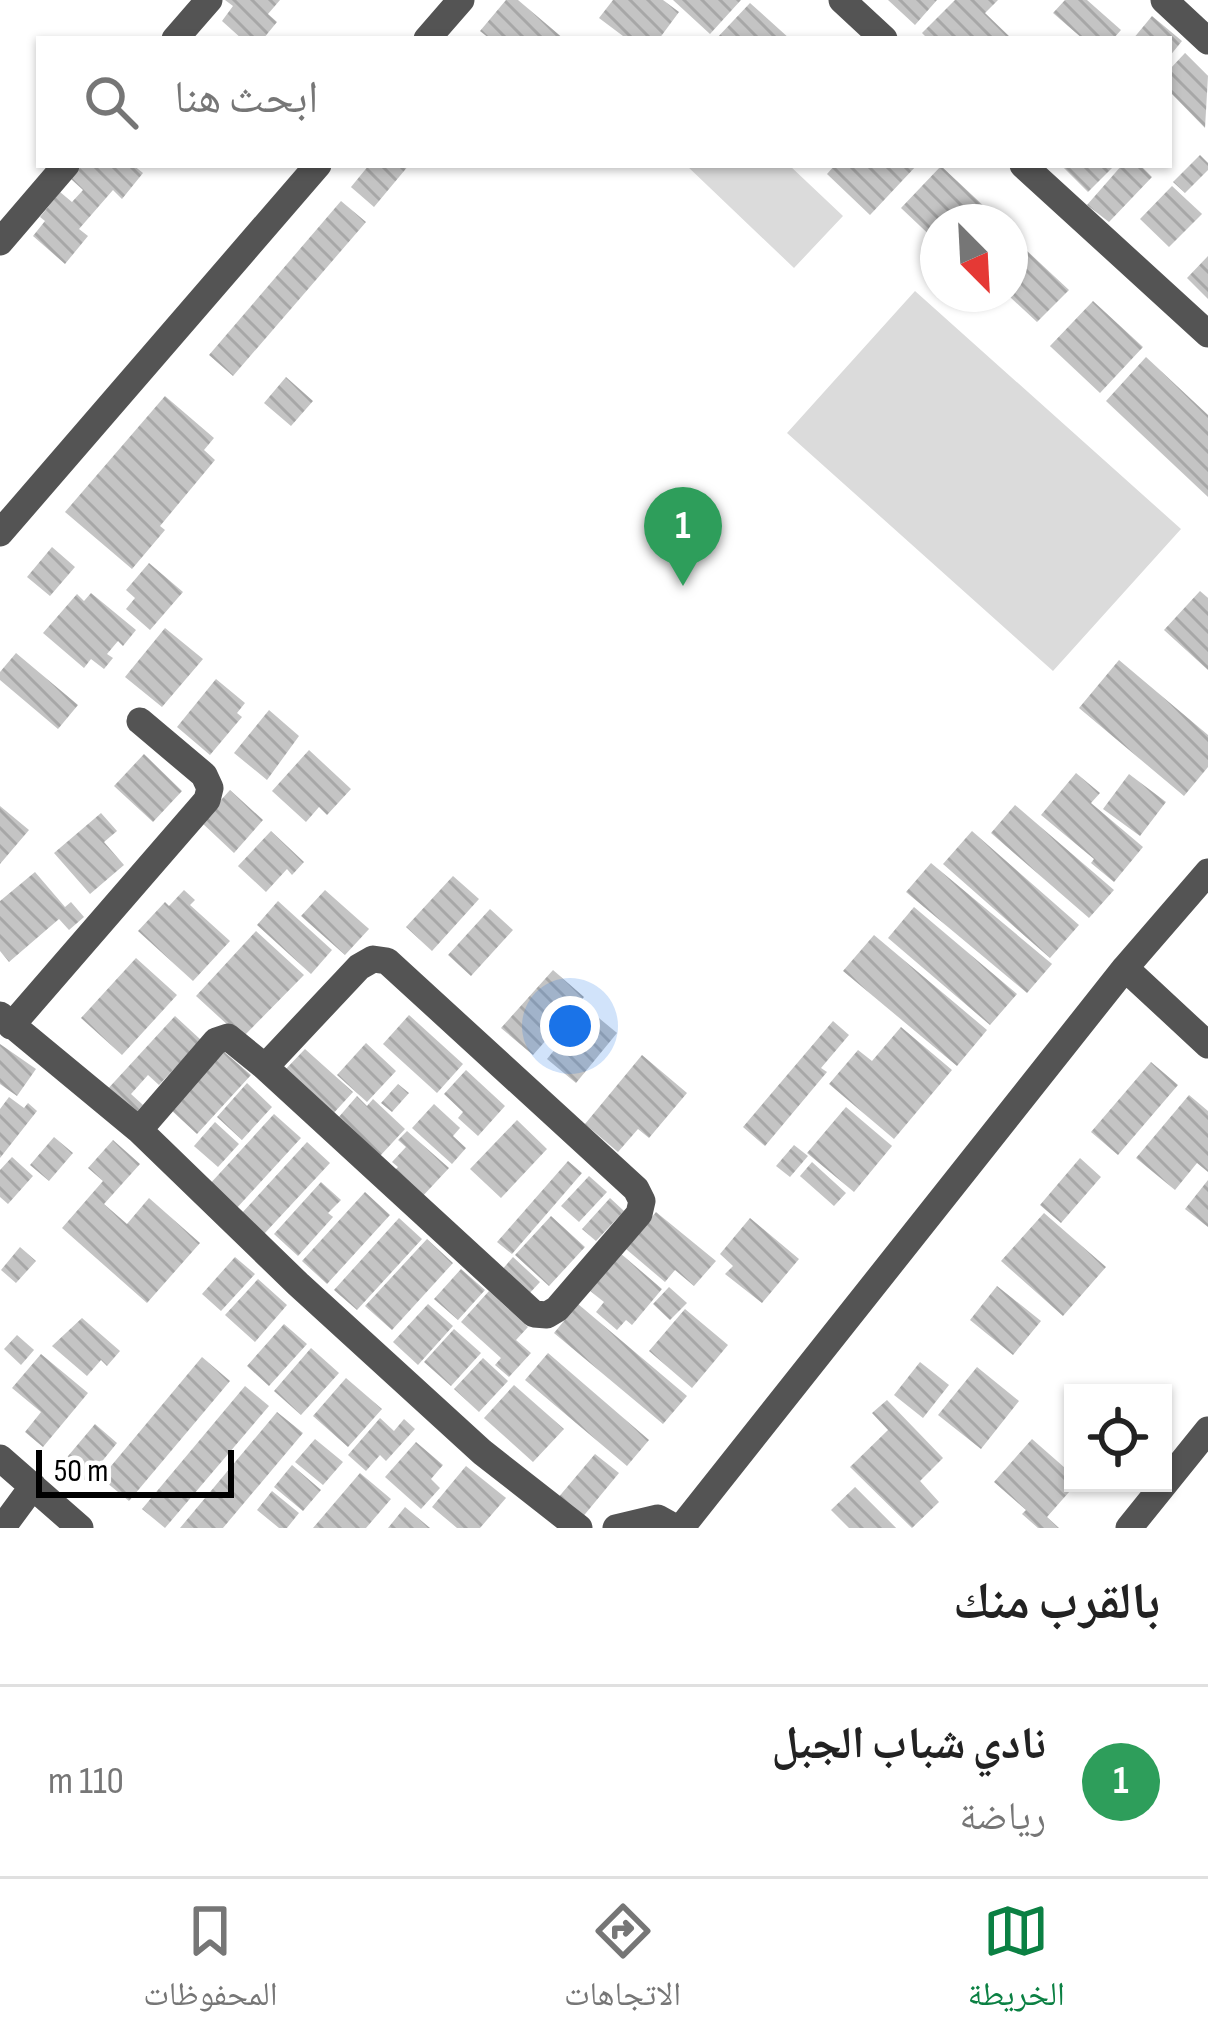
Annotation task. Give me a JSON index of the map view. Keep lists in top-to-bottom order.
{
  "scale_bar": "50 m",
  "north": "bottom right",
  "page": {
    "search": "ابحث هنا",
    "pins": "1",
    "scale": "50 m",
    "heading": "بالقرب منك",
    "list": [
      {
        "mark": "1",
        "name": "نادي شباب الجبل",
        "note": "رياضة",
        "value": "110 m"
      }
    ],
    "nav": ["الخريطة", "الاتجاهات", "المحفوظات"]
  }
}
